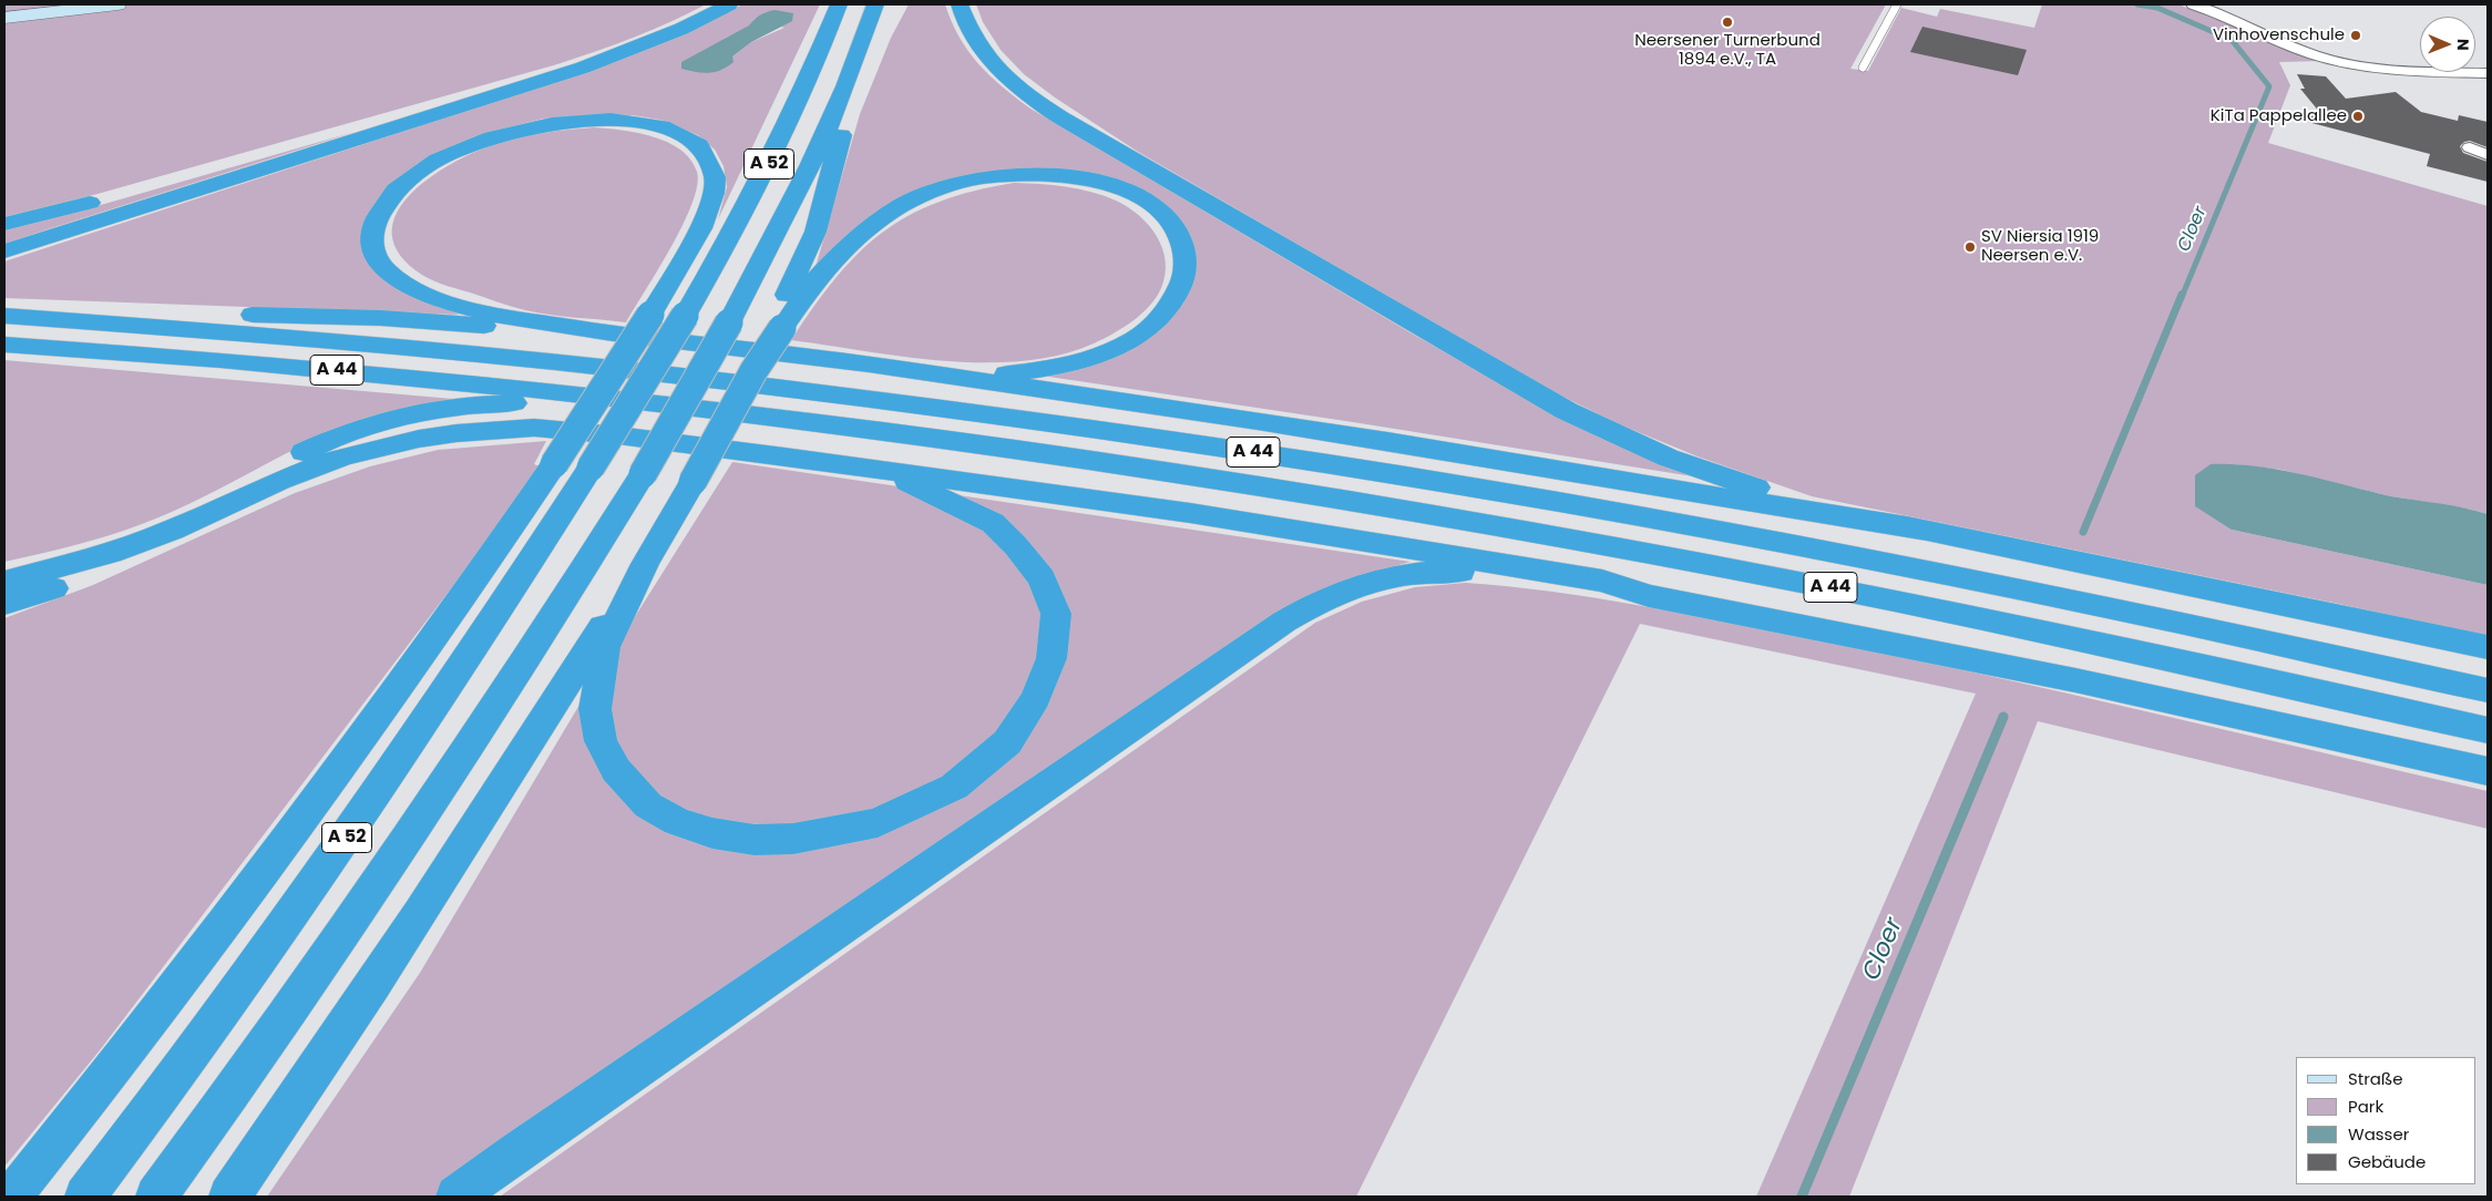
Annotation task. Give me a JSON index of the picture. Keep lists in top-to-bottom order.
{
  "streets": {
    "highway": ["A 52", "A 44"]
  },
  "water": ["Cloer"],
  "places": [
    "Neersener Turnerbund 1894 e.V., TA",
    "Vinhovenschule",
    "KiTa Pappelallee",
    "SV Niersia 1919 Neersen e.V."
  ],
  "legend": [
    "Straße",
    "Park",
    "Wasser",
    "Gebäude"
  ],
  "north": "right"
}
